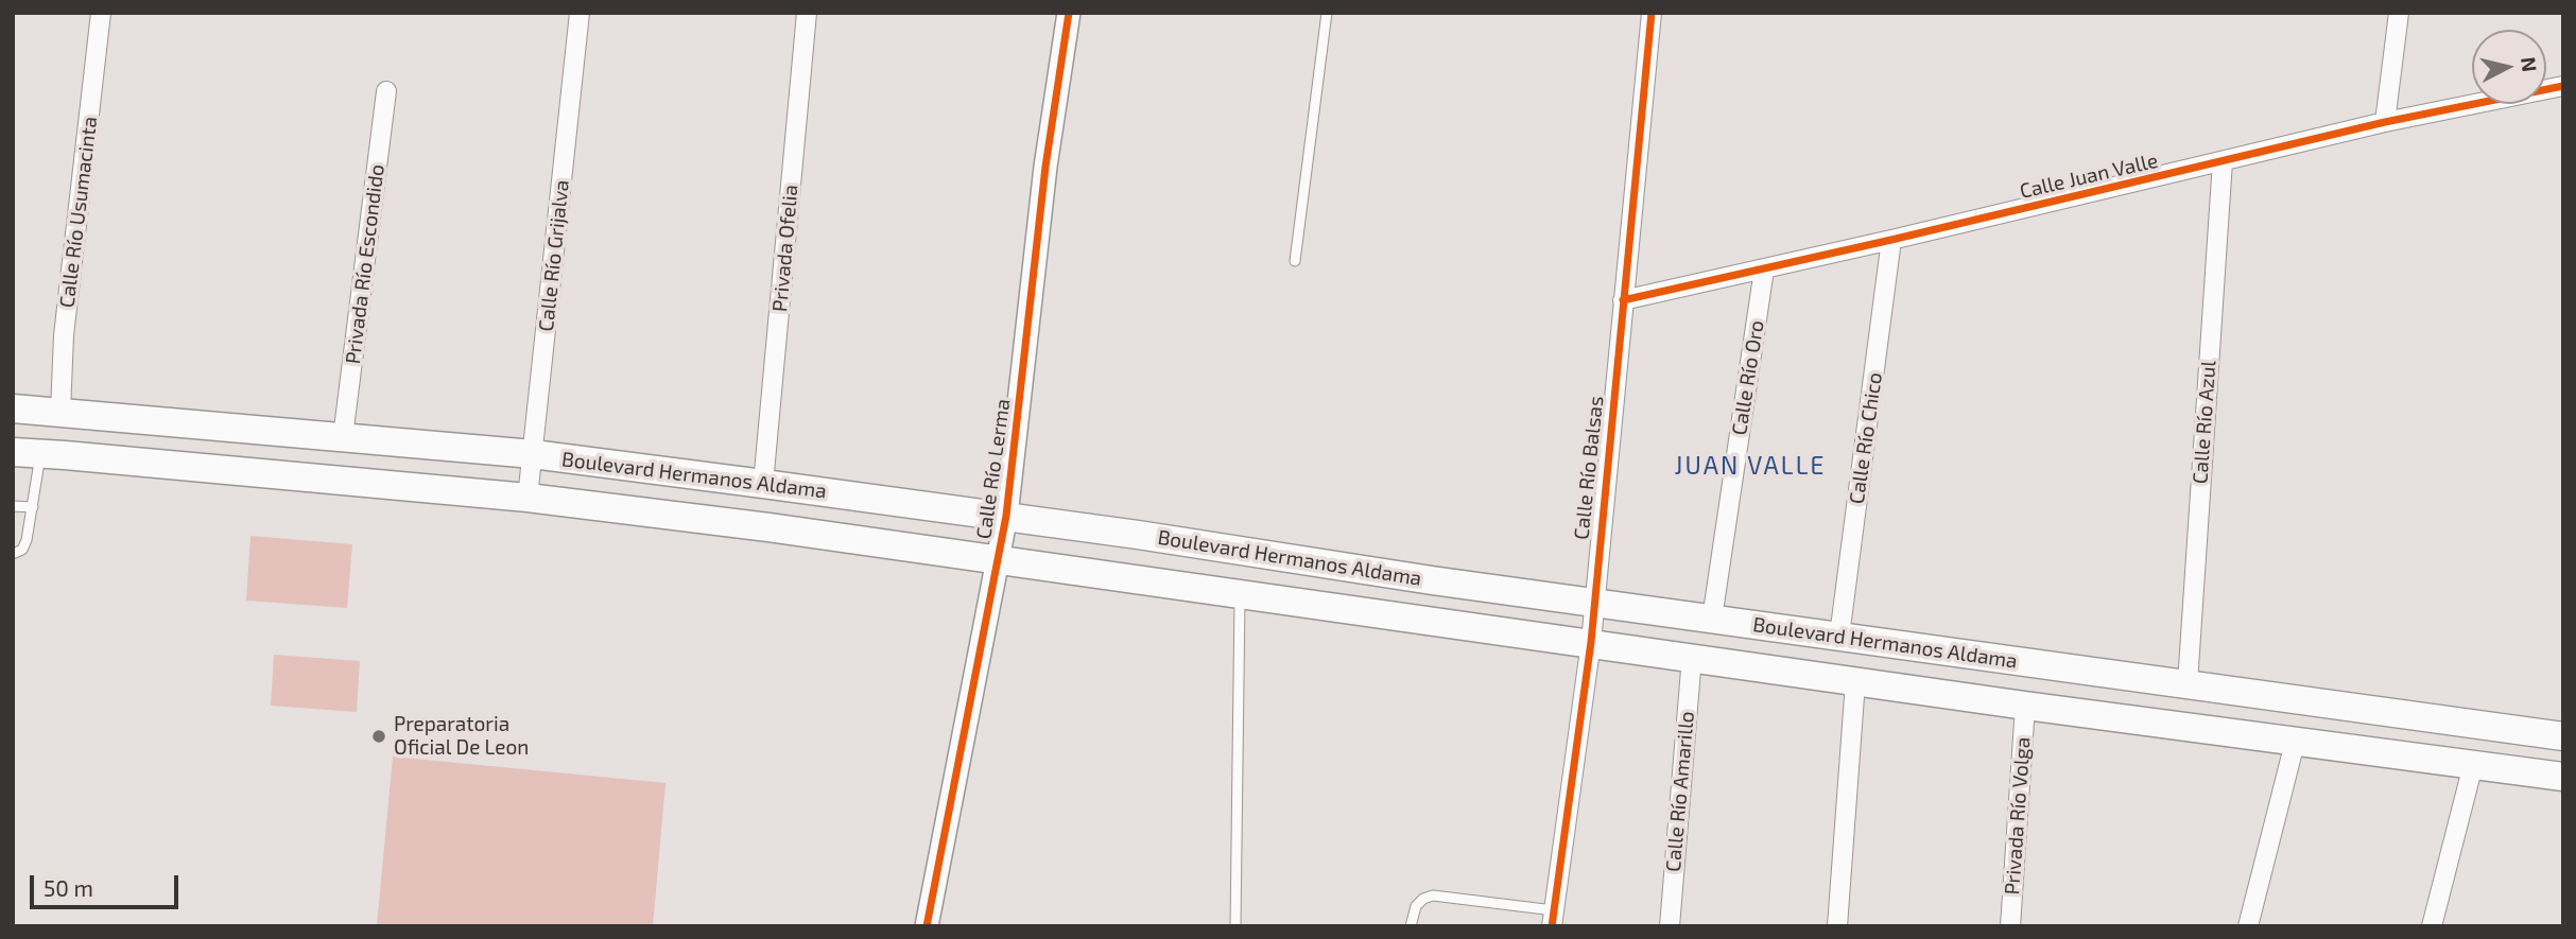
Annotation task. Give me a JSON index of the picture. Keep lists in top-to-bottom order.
{
  "streets": {
    "main road": ["Boulevard Hermanos Aldama"],
    "street": [
      "Calle Juan Valle",
      "Calle Río Usumacinta",
      "Privada Ofelia",
      "Calle Río Grijalva",
      "Privada Río Escondido",
      "Calle Río Oro",
      "Calle Río Azul",
      "Calle Río Chico",
      "Calle Río Balsas",
      "Calle Río Lerma",
      "Calle Río Amarillo",
      "Privada Río Volga"
    ]
  },
  "crossings": [
    ["Calle Juan Valle", "Calle Río Oro"],
    ["Calle Juan Valle", "Calle Río Azul"],
    ["Calle Juan Valle", "Calle Río Chico"],
    ["Calle Juan Valle", "Calle Río Balsas"],
    ["Calle Río Usumacinta", "Boulevard Hermanos Aldama"],
    ["Privada Ofelia", "Boulevard Hermanos Aldama"],
    ["Calle Río Grijalva", "Boulevard Hermanos Aldama"],
    ["Privada Río Escondido", "Boulevard Hermanos Aldama"],
    ["Calle Río Oro", "Boulevard Hermanos Aldama"],
    ["Calle Río Azul", "Boulevard Hermanos Aldama"],
    ["Calle Río Chico", "Boulevard Hermanos Aldama"],
    ["Calle Río Balsas", "Boulevard Hermanos Aldama"],
    ["Calle Río Lerma", "Boulevard Hermanos Aldama"],
    ["Boulevard Hermanos Aldama", "Calle Río Amarillo"],
    ["Boulevard Hermanos Aldama", "Privada Río Volga"]
  ],
  "districts": ["JUAN VALLE"],
  "places": ["Preparatoria Oficial De Leon"],
  "scale_bar": "50 m",
  "north": "right"
}
